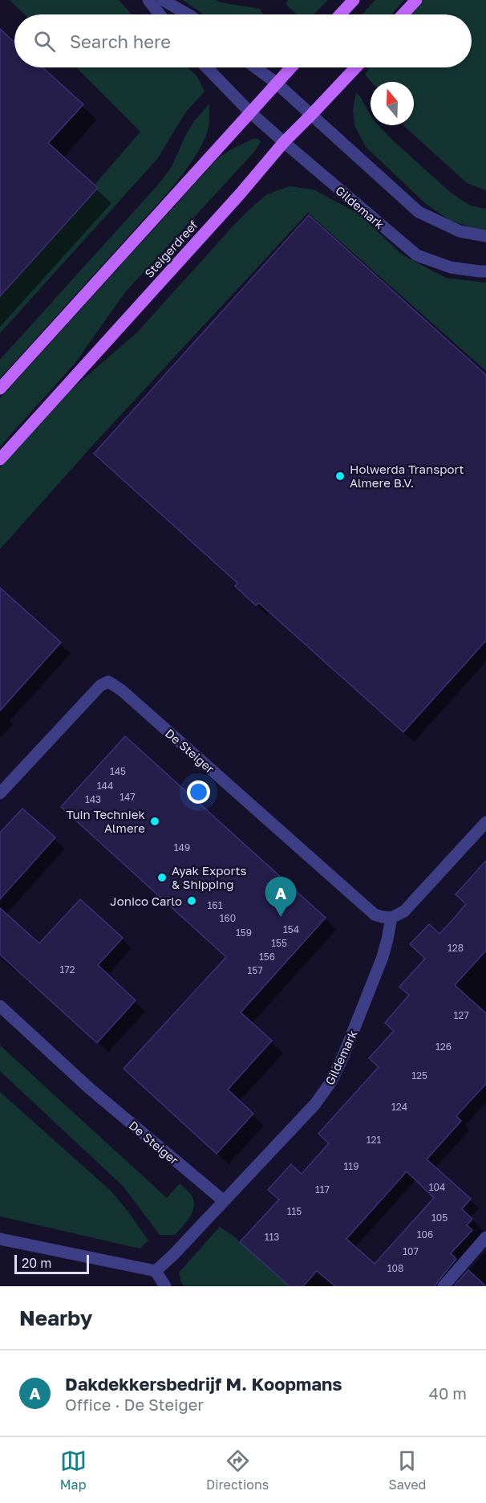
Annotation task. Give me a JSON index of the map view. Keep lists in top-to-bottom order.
{
  "streets": {
    "main road": ["Steigerdreef"],
    "street": ["Gildemark", "De Steiger"]
  },
  "crossings": [
    ["Gildemark", "Steigerdreef"],
    ["Gildemark", "De Steiger"]
  ],
  "places": [
    "Holwerda Transport Almere B.V.",
    "Tuin Techniek Almere",
    "Ayak Exports & Shipping",
    "Jonico Carlo"
  ],
  "house_numbers": [
    "145",
    "144",
    "147",
    "143",
    "149",
    "161",
    "160",
    "154",
    "159",
    "155",
    "128",
    "156",
    "172",
    "157",
    "127",
    "126",
    "125",
    "124",
    "121",
    "119",
    "104",
    "117",
    "115",
    "105",
    "106",
    "113",
    "107",
    "108"
  ],
  "scale_bar": "20 m",
  "north": "top",
  "page": {
    "search": "Search here",
    "pins": "A",
    "scale": "20 m",
    "heading": "Nearby",
    "list": [
      {
        "mark": "A",
        "name": "Dakdekkersbedrijf M. Koopmans",
        "note": "Office · De Steiger",
        "value": "40 m"
      }
    ],
    "nav": ["Map", "Directions", "Saved"]
  }
}
